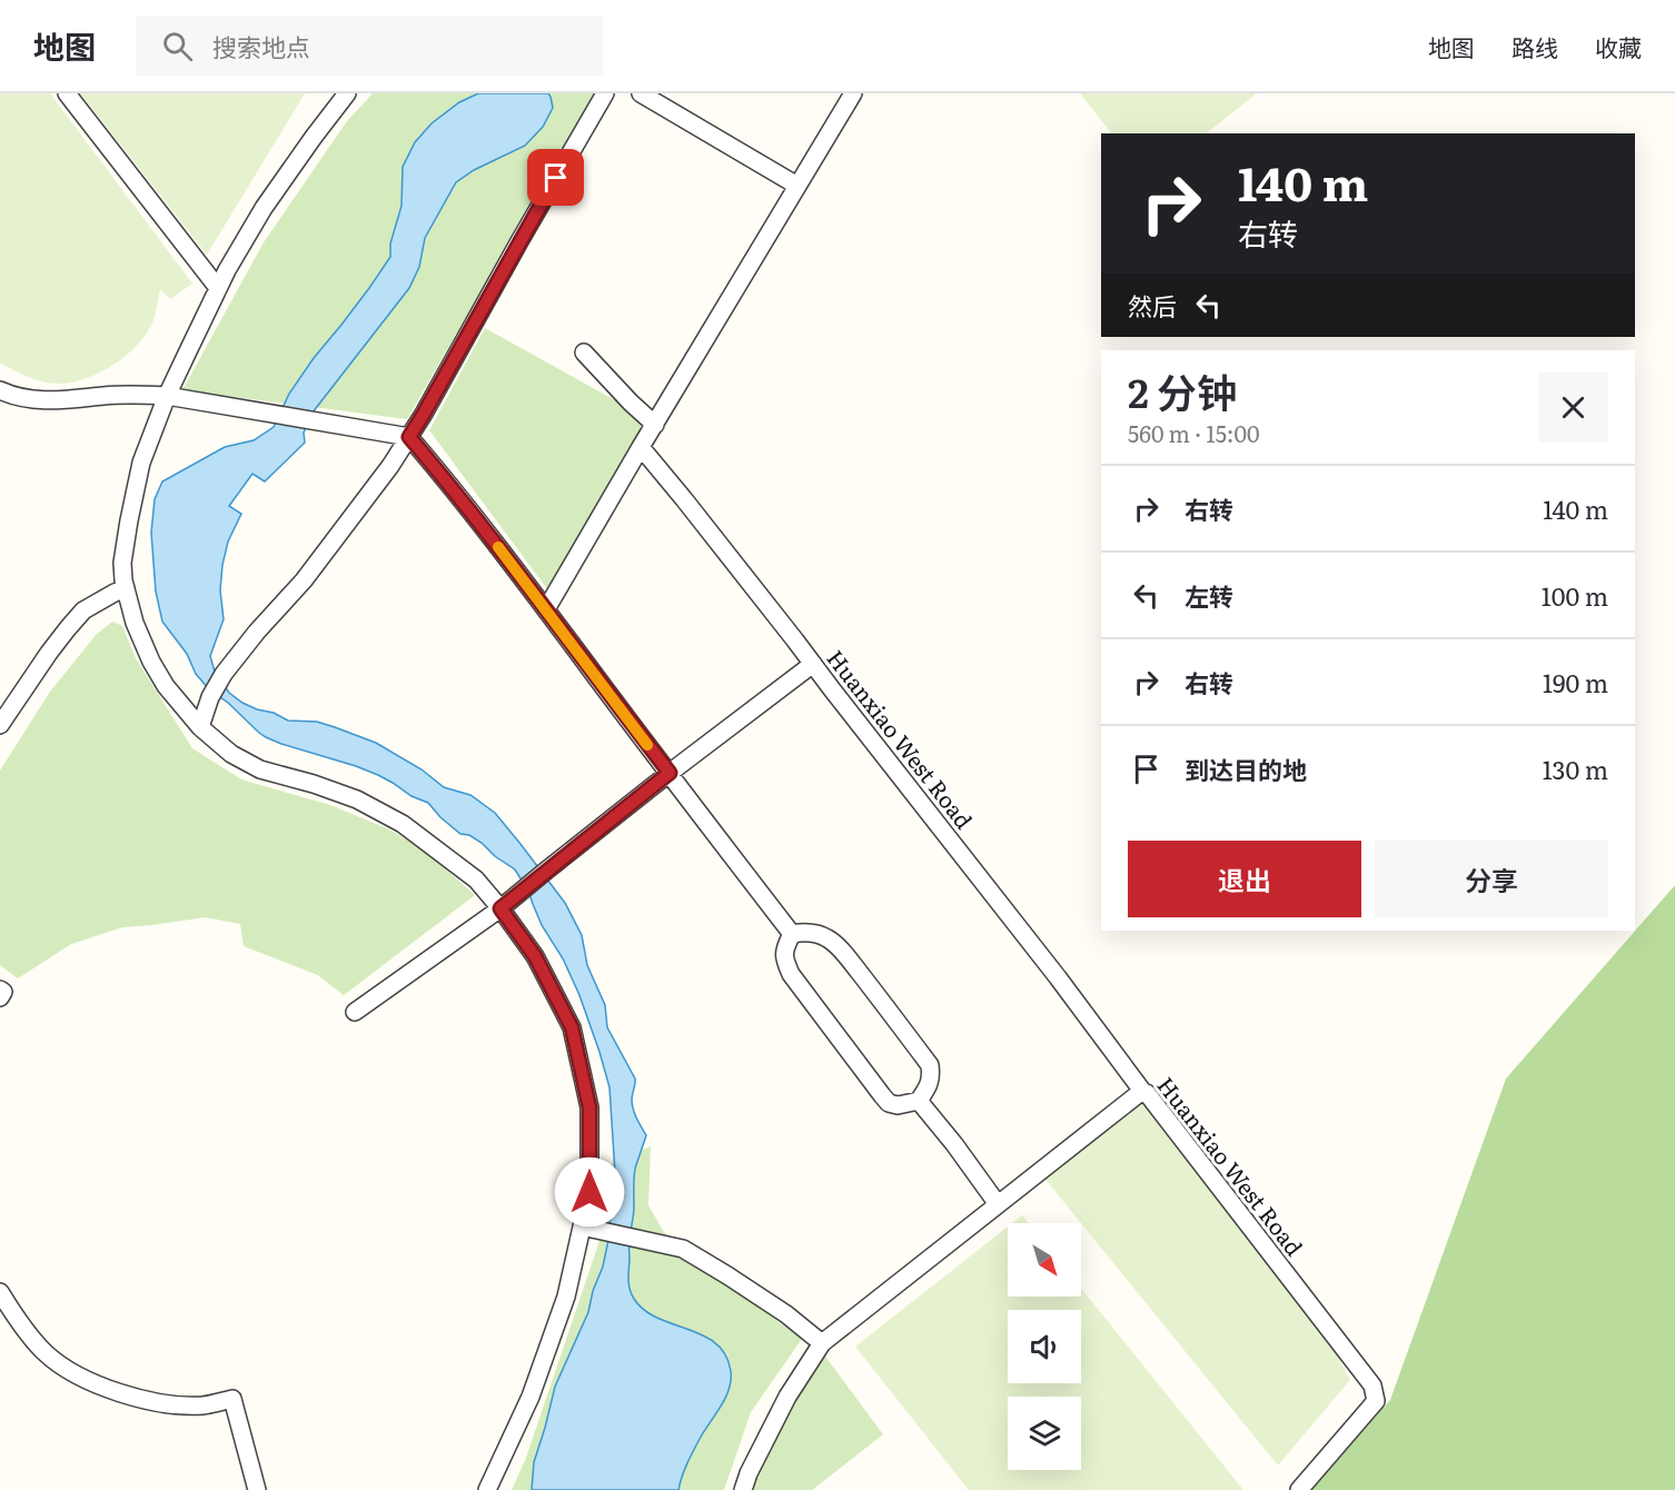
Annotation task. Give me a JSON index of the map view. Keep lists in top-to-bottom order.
{
  "streets": {
    "street": ["Huanxiao West Road"]
  },
  "north": "bottom right",
  "page": {
    "header": "地图",
    "search": "搜索地点",
    "nav": ["地图", "路线", "收藏"],
    "turn": ["140 m", "右转"],
    "then": "然后",
    "heading": ["2 分钟", "560 m · 15:00"],
    "list": [
      {
        "name": "右转",
        "value": "140 m"
      },
      {
        "name": "左转",
        "value": "100 m"
      },
      {
        "name": "右转",
        "value": "190 m"
      },
      {
        "name": "到达目的地",
        "value": "130 m"
      }
    ],
    "buttons": ["退出", "分享"]
  }
}
